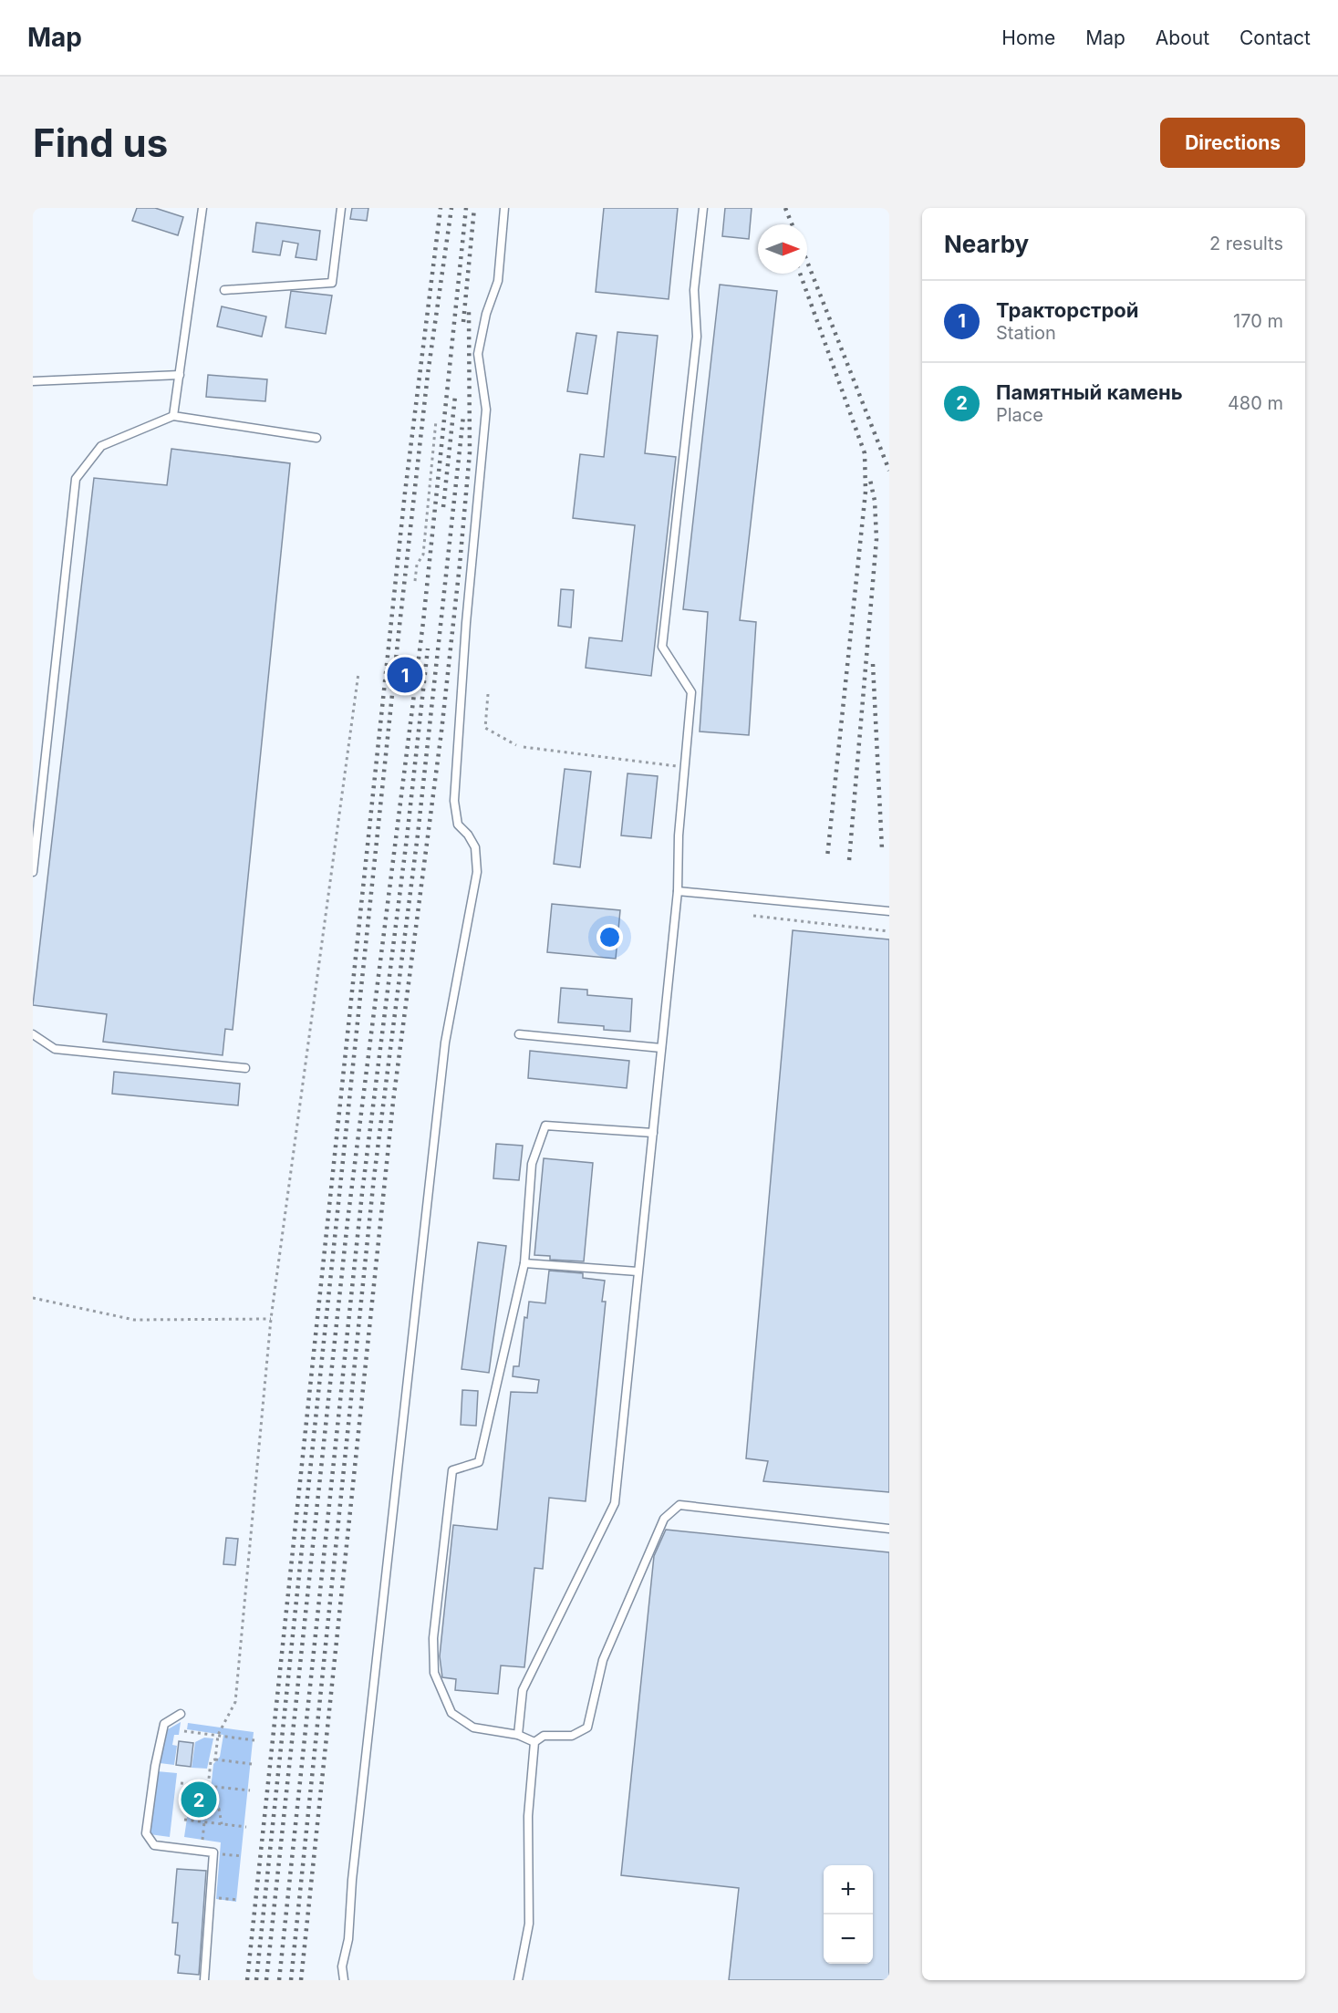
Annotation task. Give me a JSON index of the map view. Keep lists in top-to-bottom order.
{
  "north": "right",
  "page": {
    "header": "Map",
    "nav": [
      "Home",
      "Map",
      "About",
      "Contact"
    ],
    "buttons": "Directions",
    "title": "Find us",
    "heading": ["Nearby", "2 results"],
    "list": [
      {
        "mark": "1",
        "name": "Тракторстрой",
        "note": "Station",
        "value": "170 m"
      },
      {
        "mark": "2",
        "name": "Памятный камень",
        "note": "Place",
        "value": "480 m"
      }
    ],
    "pins": ["1", "2"],
    "map_buttons": ["+", "−"]
  }
}
